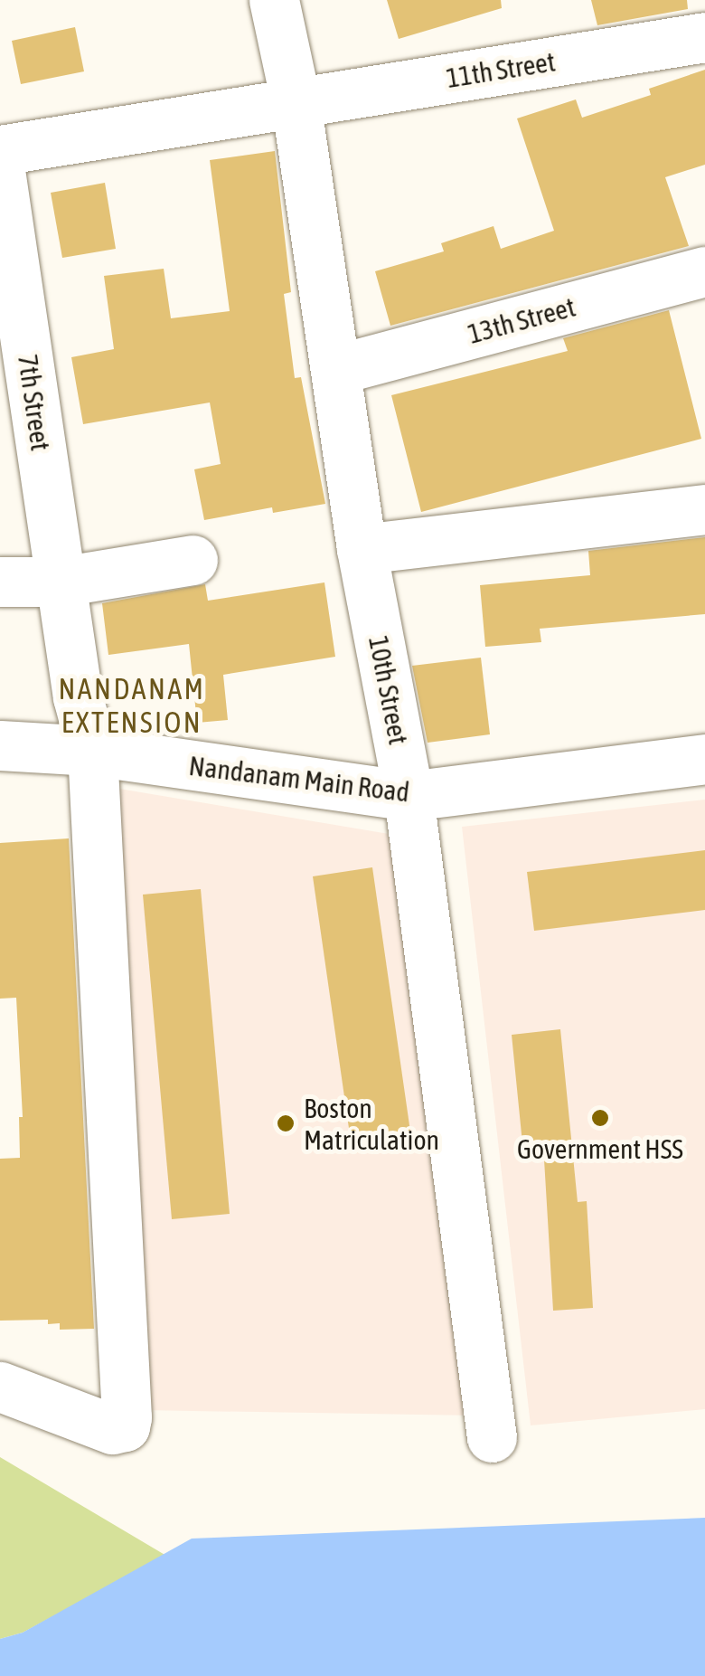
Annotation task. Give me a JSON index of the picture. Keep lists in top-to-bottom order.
{
  "streets": {
    "street": [
      "11th Street",
      "13th Street",
      "7th Street",
      "10th Street",
      "Nandanam Main Road"
    ]
  },
  "crossings": [
    ["11th Street", "10th Street"],
    ["13th Street", "10th Street"],
    ["7th Street", "Nandanam Main Road"],
    ["10th Street", "Nandanam Main Road"]
  ],
  "districts": ["NANDANAM EXTENSION"],
  "places": ["Government HSS", "Boston Matriculation"]
}
